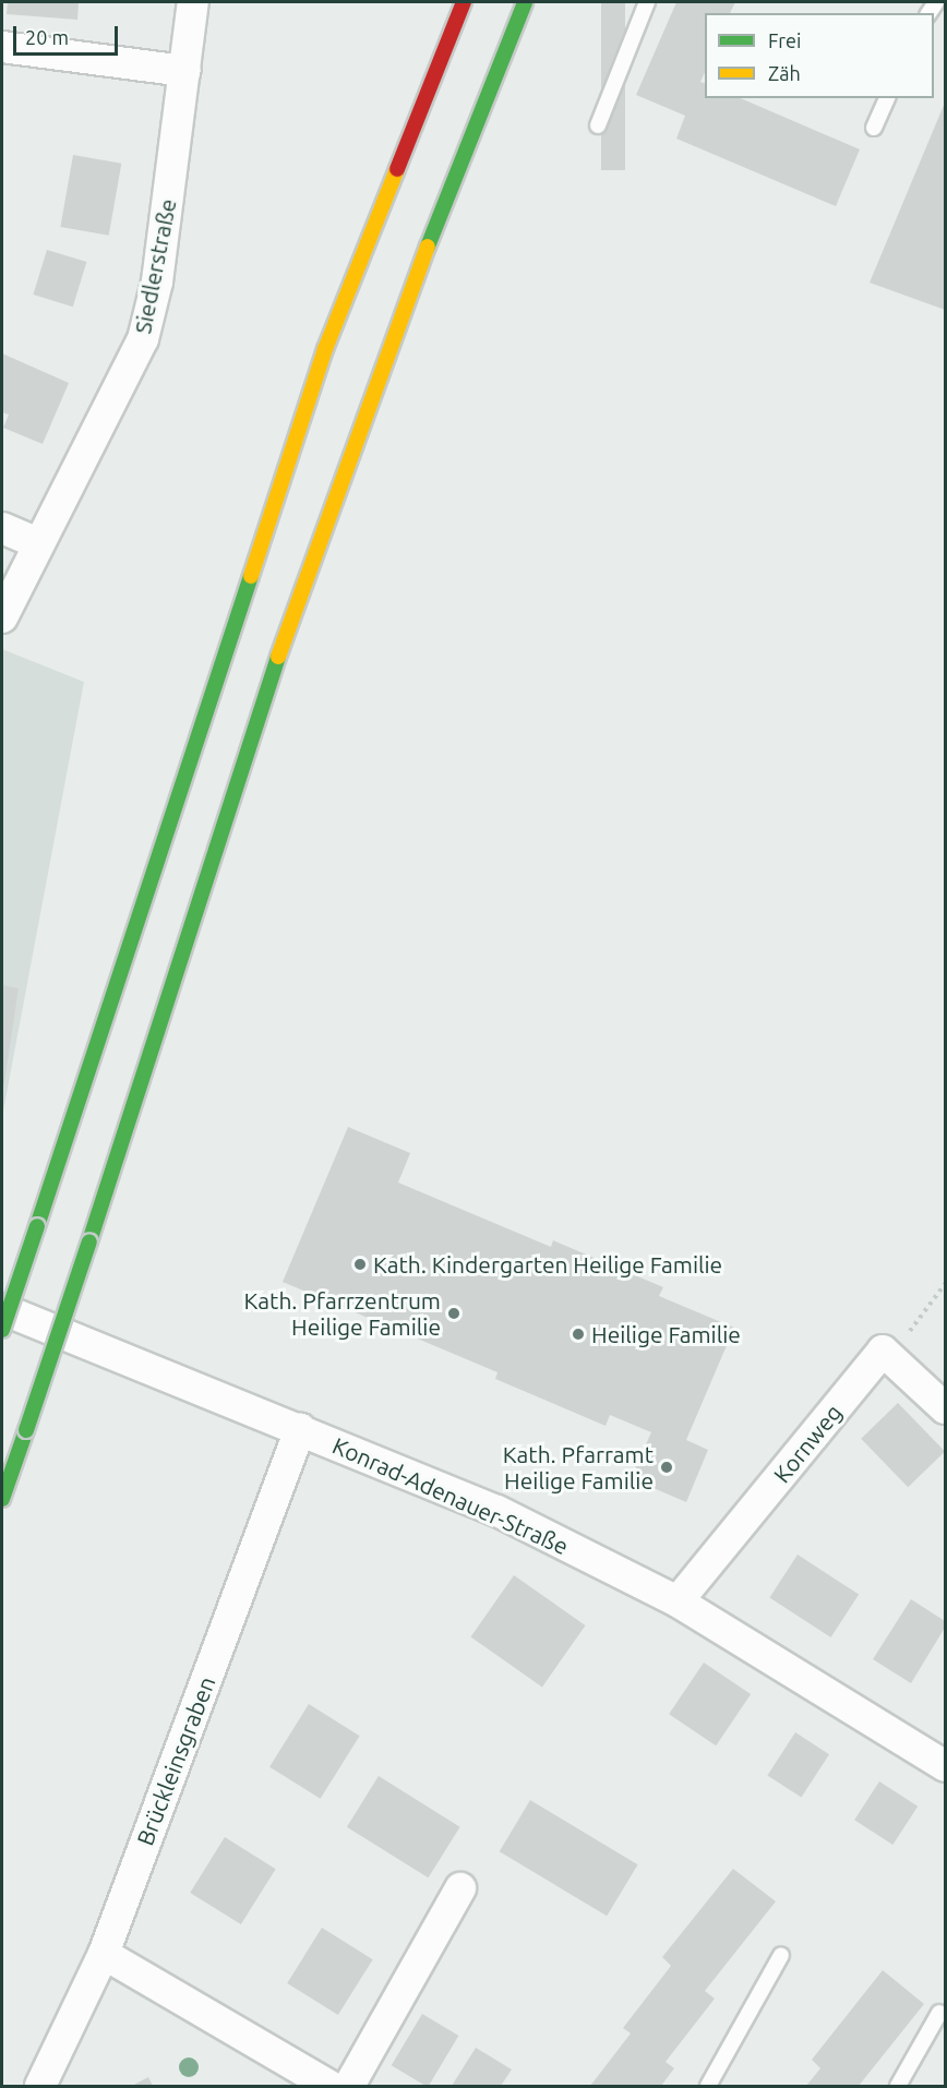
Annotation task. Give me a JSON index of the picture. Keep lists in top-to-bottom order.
{
  "streets": {
    "street": [
      "Siedlerstraße",
      "Kornweg",
      "Konrad-Adenauer-Straße",
      "Brückleinsgraben"
    ]
  },
  "crossings": [
    ["Kornweg", "Konrad-Adenauer-Straße"],
    ["Konrad-Adenauer-Straße", "Brückleinsgraben"]
  ],
  "places": [
    "Kath. Kindergarten Heilige Familie",
    "Kath. Pfarrzentrum Heilige Familie",
    "Heilige Familie",
    "Kath. Pfarramt Heilige Familie"
  ],
  "legend": ["Frei", "Zäh"],
  "scale_bar": "20 m"
}
